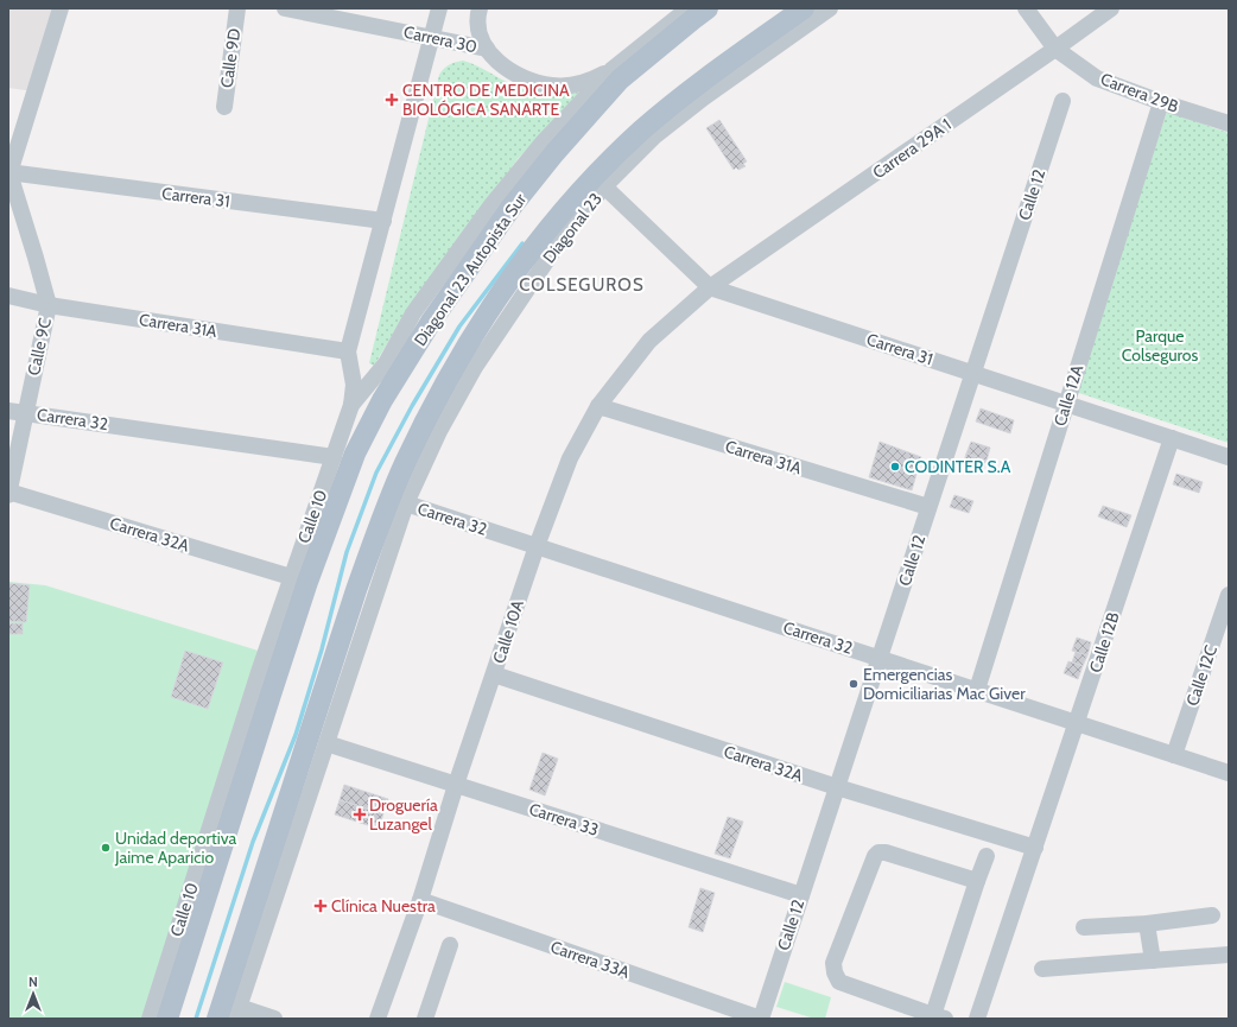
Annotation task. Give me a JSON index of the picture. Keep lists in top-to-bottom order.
{
  "streets": {
    "main road": ["Diagonal 23 Autopista Sur", "Calle 10"],
    "street": [
      "Carrera 30",
      "Calle 9D",
      "Carrera 29B",
      "Carrera 29A 1",
      "Calle 12",
      "Carrera 31",
      "Diagonal 23",
      "Carrera 31A",
      "Calle 9C",
      "Calle 12A",
      "Carrera 32",
      "Carrera 32A",
      "Calle 10A",
      "Calle 12B",
      "Calle 12C",
      "Carrera 33",
      "Carrera 33A"
    ]
  },
  "crossings": [
    ["Carrera 30", "Calle 10"],
    ["Carrera 29B", "Carrera 29A 1"],
    ["Carrera 29B", "Calle 12A"],
    ["Carrera 29A 1", "Carrera 31"],
    ["Carrera 29A 1", "Calle 10A"],
    ["Calle 12", "Carrera 31"],
    ["Calle 12", "Carrera 31A"],
    ["Calle 12", "Carrera 32"],
    ["Calle 12", "Carrera 32A"],
    ["Calle 12", "Carrera 33"],
    ["Calle 12", "Carrera 33A"],
    ["Carrera 31", "Diagonal 23"],
    ["Carrera 31", "Calle 9C"],
    ["Carrera 31", "Calle 12A"],
    ["Carrera 31", "Calle 10"],
    ["Carrera 31", "Calle 10A"],
    ["Carrera 31", "Calle 12B"],
    ["Diagonal 23", "Carrera 32"],
    ["Diagonal 23 Autopista Sur", "Calle 10"],
    ["Diagonal 23 Autopista Sur", "Carrera 32A"],
    ["Carrera 31A", "Calle 9C"],
    ["Carrera 31A", "Calle 10"],
    ["Carrera 31A", "Calle 10A"],
    ["Calle 9C", "Carrera 32"],
    ["Calle 9C", "Carrera 32A"],
    ["Calle 12A", "Carrera 32"],
    ["Carrera 32", "Calle 10"],
    ["Carrera 32", "Calle 10A"],
    ["Carrera 32", "Calle 12B"],
    ["Carrera 32", "Calle 12C"],
    ["Calle 10", "Carrera 32A"],
    ["Carrera 32A", "Calle 10A"],
    ["Carrera 32A", "Calle 12B"],
    ["Calle 10A", "Carrera 33"],
    ["Calle 10A", "Carrera 33A"]
  ],
  "districts": ["COLSEGUROS"],
  "parks": ["Parque Colseguros"],
  "places": {
    "health": ["CENTRO DE MEDICINA BIOLÓGICA SANARTE", "Droguería Luzangel", "Clínica Nuestra"],
    "other": ["CODINTER S.A", "Emergencias Domiciliarias Mac Giver", "Unidad deportiva Jaime Aparicio"]
  },
  "north": "top"
}
